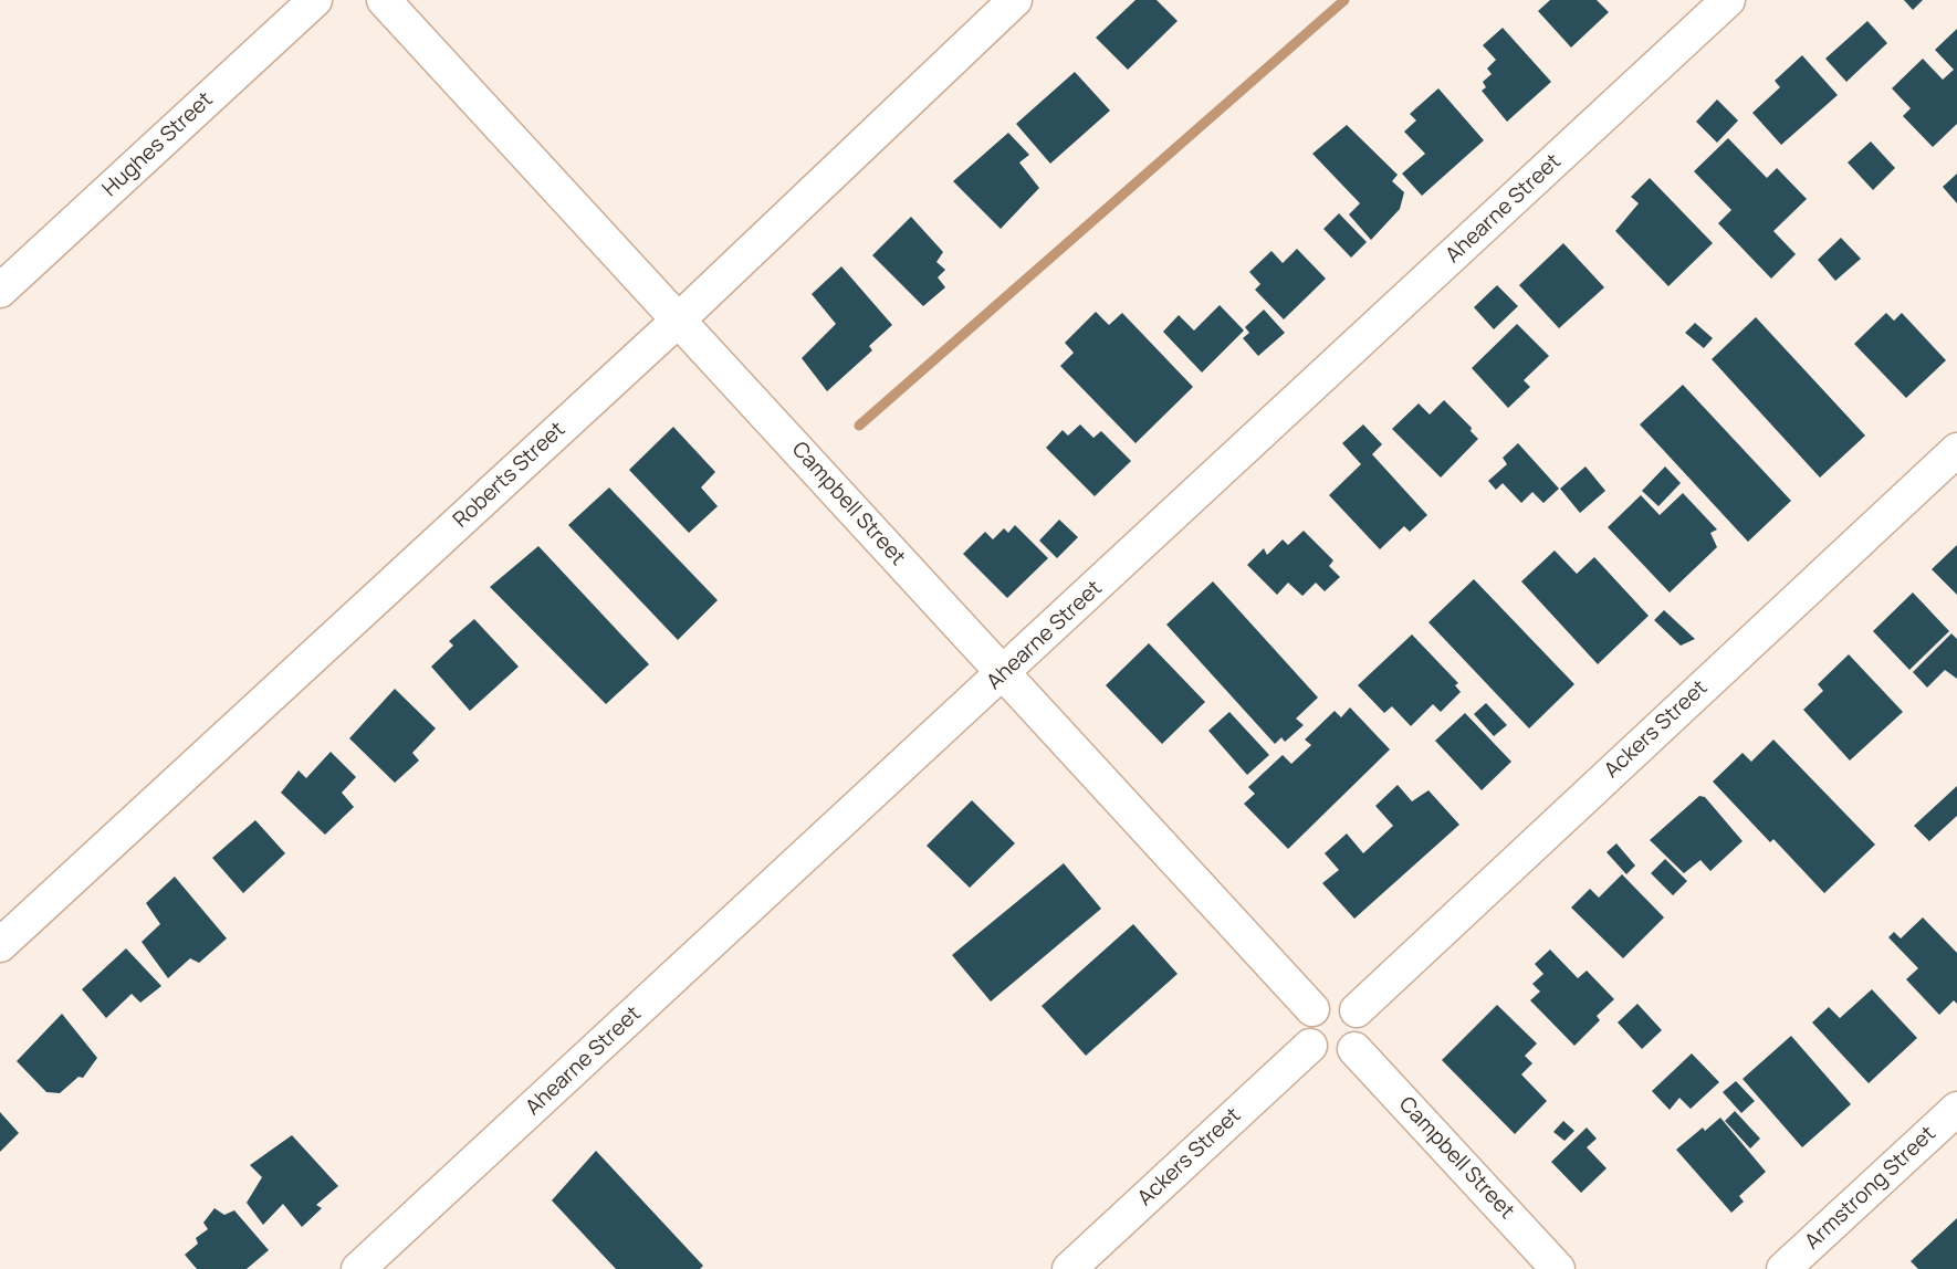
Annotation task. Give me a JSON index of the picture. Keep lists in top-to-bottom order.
{
  "streets": {
    "street": [
      "Hughes Street",
      "Ahearne Street",
      "Roberts Street",
      "Campbell Street",
      "Ackers Street",
      "Armstrong Street"
    ]
  },
  "crossings": [
    ["Ahearne Street", "Campbell Street"],
    ["Roberts Street", "Campbell Street"],
    ["Campbell Street", "Ackers Street"]
  ]
}
